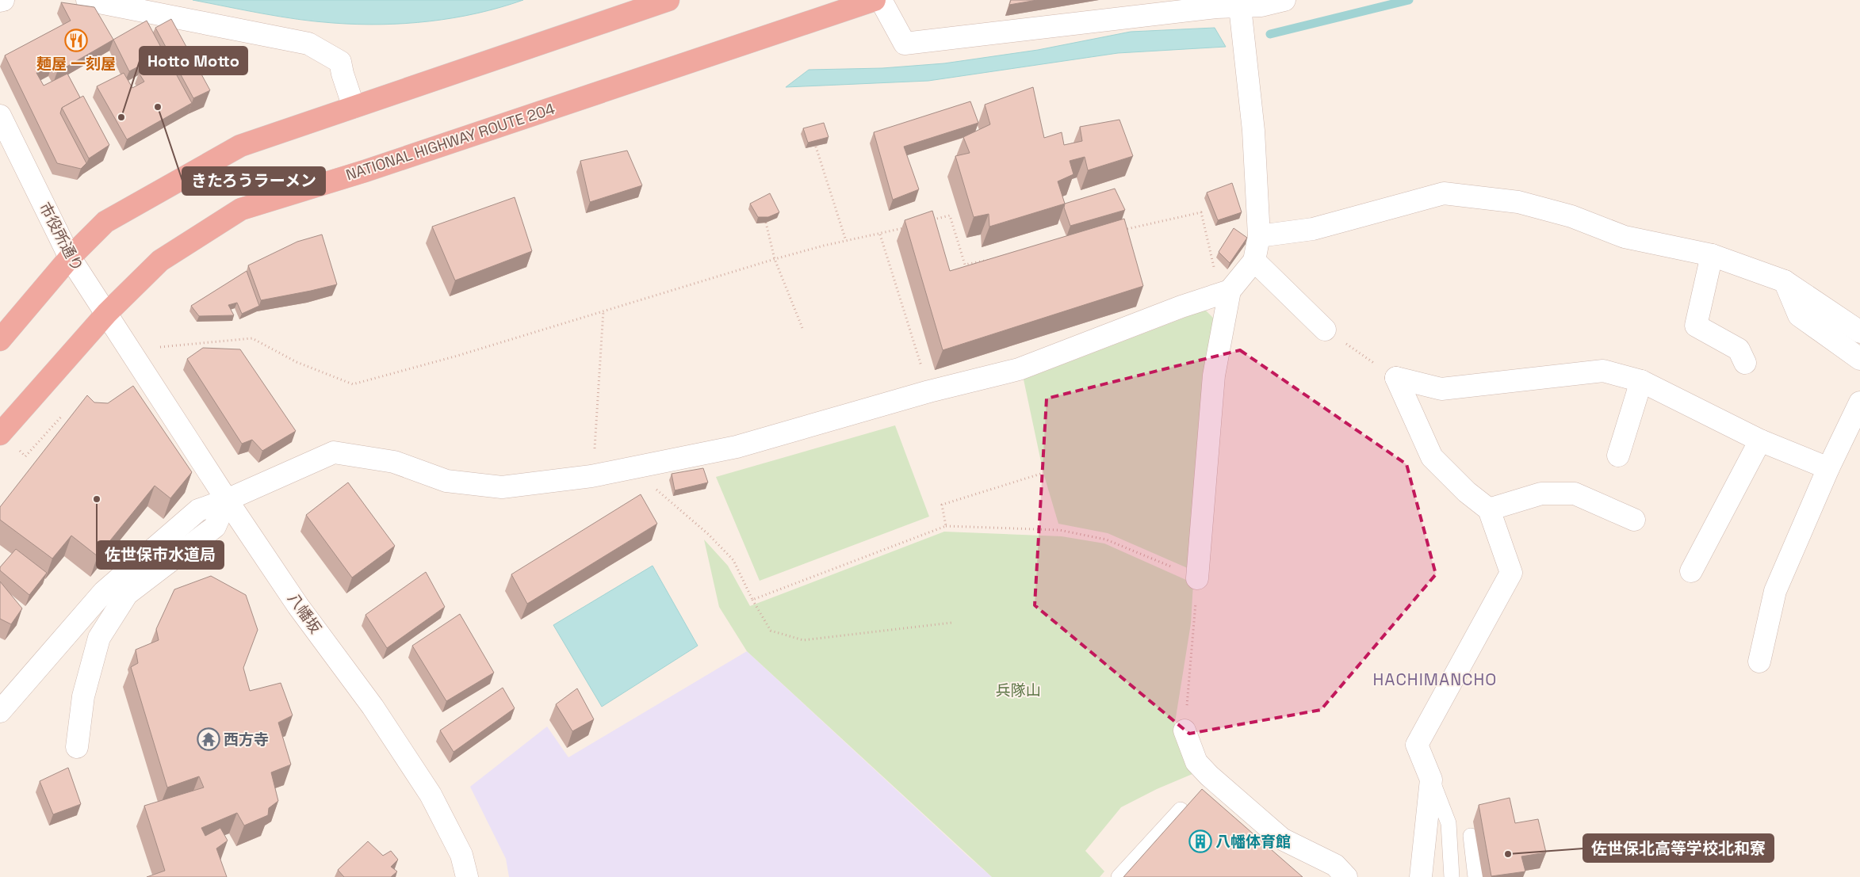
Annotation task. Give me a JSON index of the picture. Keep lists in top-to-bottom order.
{
  "streets": {
    "highway": ["NATIONAL HIGHWAY ROUTE 204"],
    "street": ["市役所通り", "八幡坂"]
  },
  "crossings": [
    ["NATIONAL HIGHWAY ROUTE 204", "市役所通り"],
    ["市役所通り", "八幡坂"]
  ],
  "districts": ["HACHIMANCHO"],
  "parks": ["兵隊山"],
  "places": {
    "restaurant": ["麺屋 一刻屋"],
    "other": [
      "きたろうラーメン",
      "Hotto Motto",
      "佐世保市水道局",
      "佐世保北高等学校北和寮"
    ],
    "temple": ["西方寺"],
    "building": ["八幡体育館"]
  }
}
